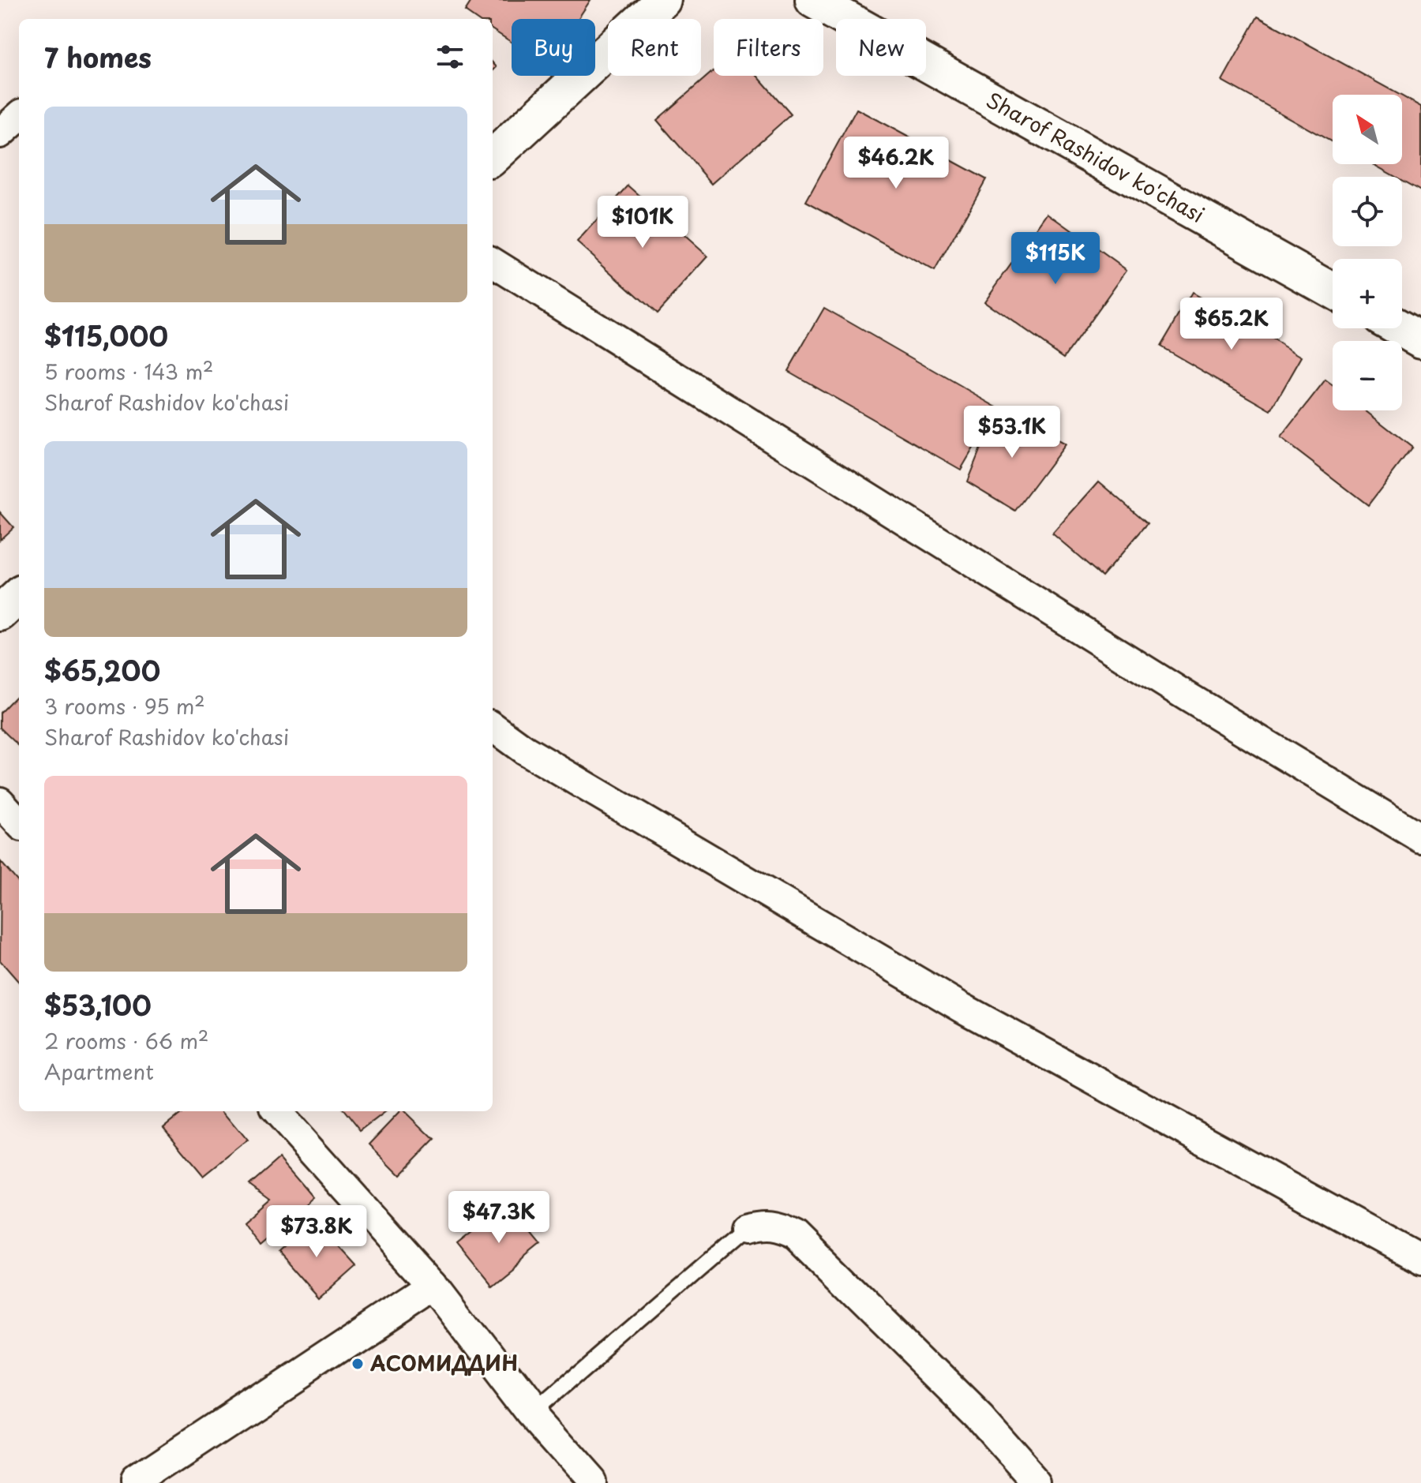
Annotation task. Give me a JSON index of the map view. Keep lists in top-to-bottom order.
{
  "streets": {
    "main road": ["Sharof Rashidov ko'chasi"]
  },
  "places": ["АСОМИДДИН"],
  "north": "top left",
  "page": {
    "chip": [
      "Buy",
      "Rent",
      "Filters",
      "New"
    ],
    "heading": "7 homes",
    "map_buttons": ["+", "−"],
    "list": [
      {
        "name": "$115,000",
        "note": "5 rooms · 143 m² · Sharof Rashidov ko'chasi"
      },
      {
        "name": "$65,200",
        "note": "3 rooms · 95 m² · Sharof Rashidov ko'chasi"
      },
      {
        "name": "$53,100",
        "note": "2 rooms · 66 m² · Apartment"
      }
    ],
    "price": [
      "$46.2K",
      "$101K",
      "$115K",
      "$65.2K",
      "$53.1K",
      "$47.3K",
      "$73.8K"
    ]
  }
}
